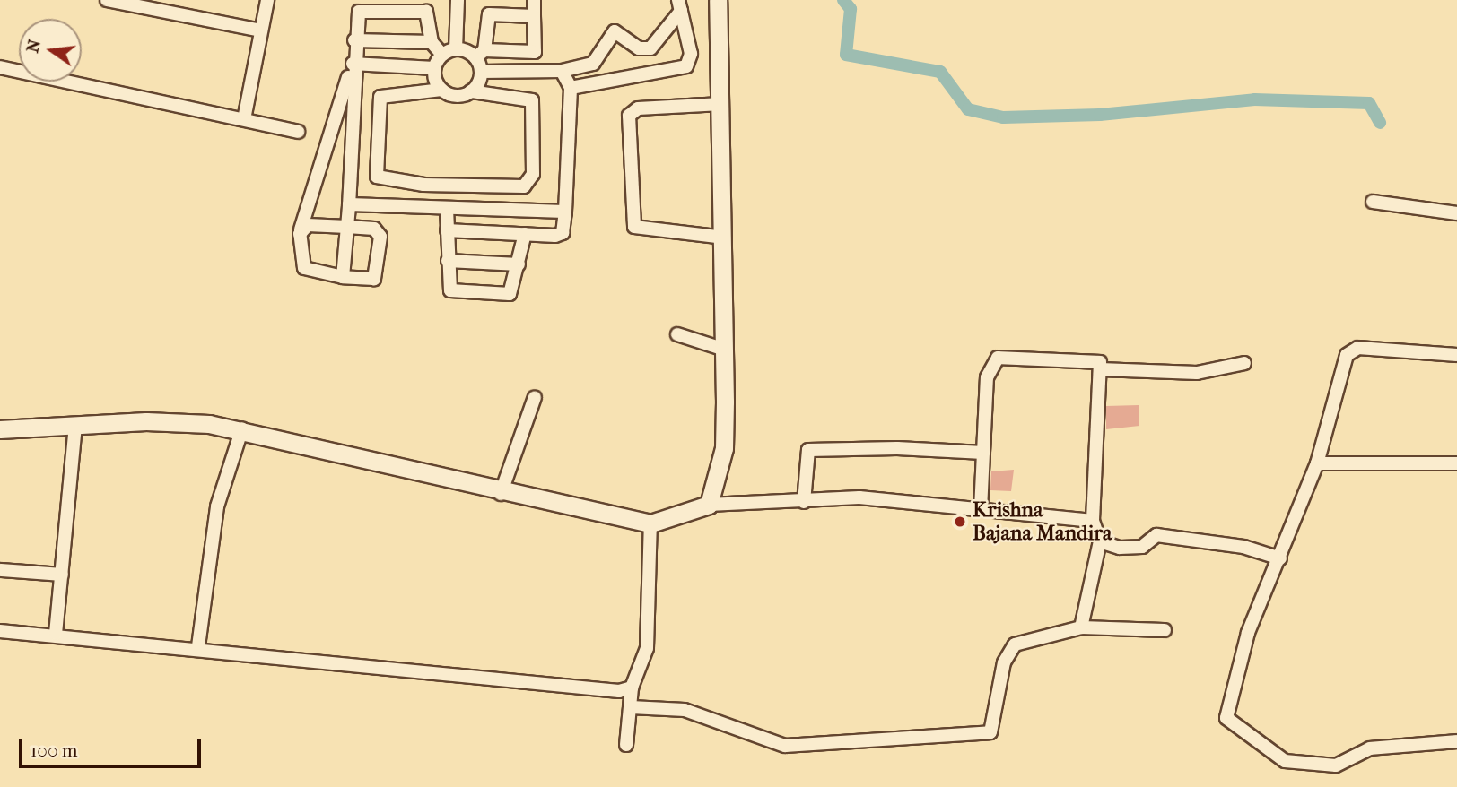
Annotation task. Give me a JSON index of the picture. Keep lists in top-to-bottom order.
{
  "places": ["Krishna Bajana Mandira"],
  "scale_bar": "100 m",
  "north": "left"
}
